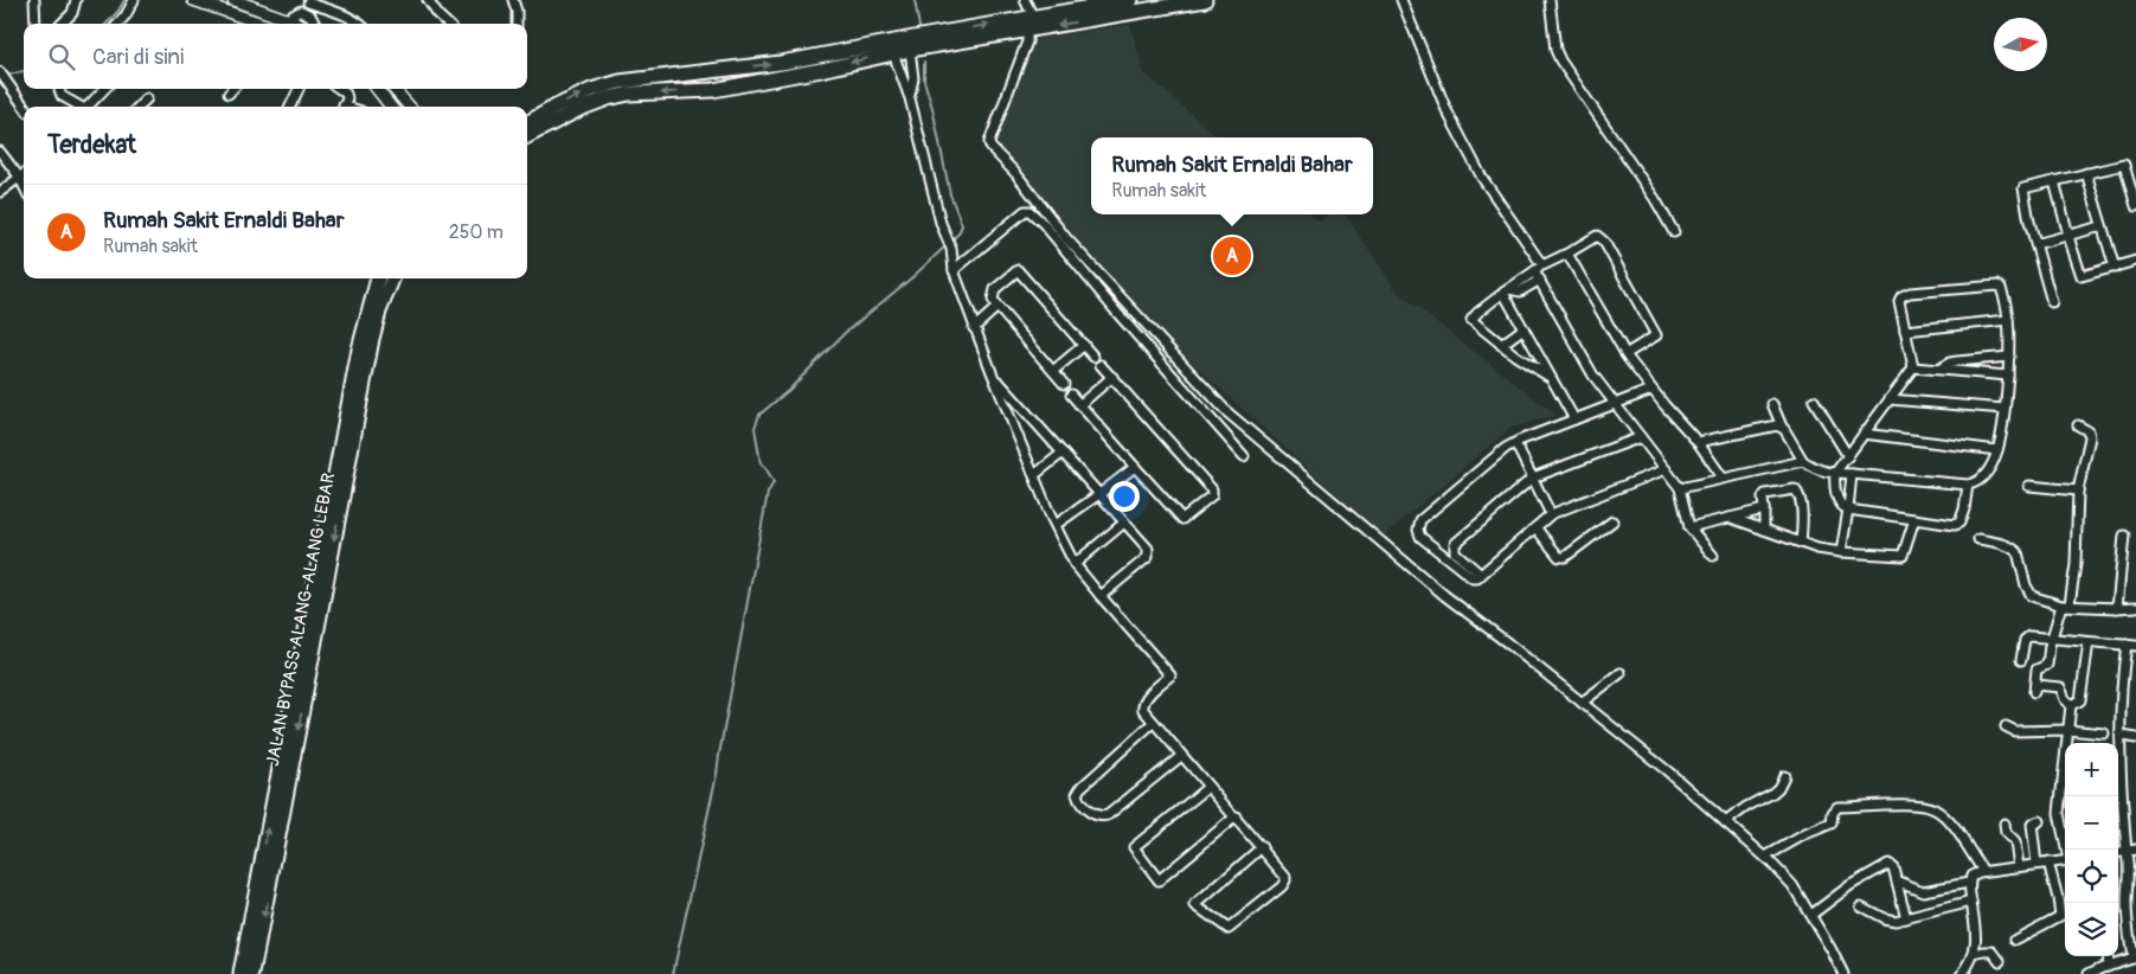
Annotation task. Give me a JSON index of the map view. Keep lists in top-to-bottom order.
{
  "streets": {
    "highway": ["JALAN BYPASS ALANG-ALANG LEBAR"]
  },
  "north": "right",
  "page": {
    "search": "Cari di sini",
    "heading": "Terdekat",
    "popup": ["Rumah Sakit Ernaldi Bahar", "Rumah sakit"],
    "list": [
      {
        "mark": "A",
        "name": "Rumah Sakit Ernaldi Bahar",
        "note": "Rumah sakit",
        "value": "250 m"
      }
    ],
    "pins": "A",
    "map_buttons": ["+", "−"]
  }
}
